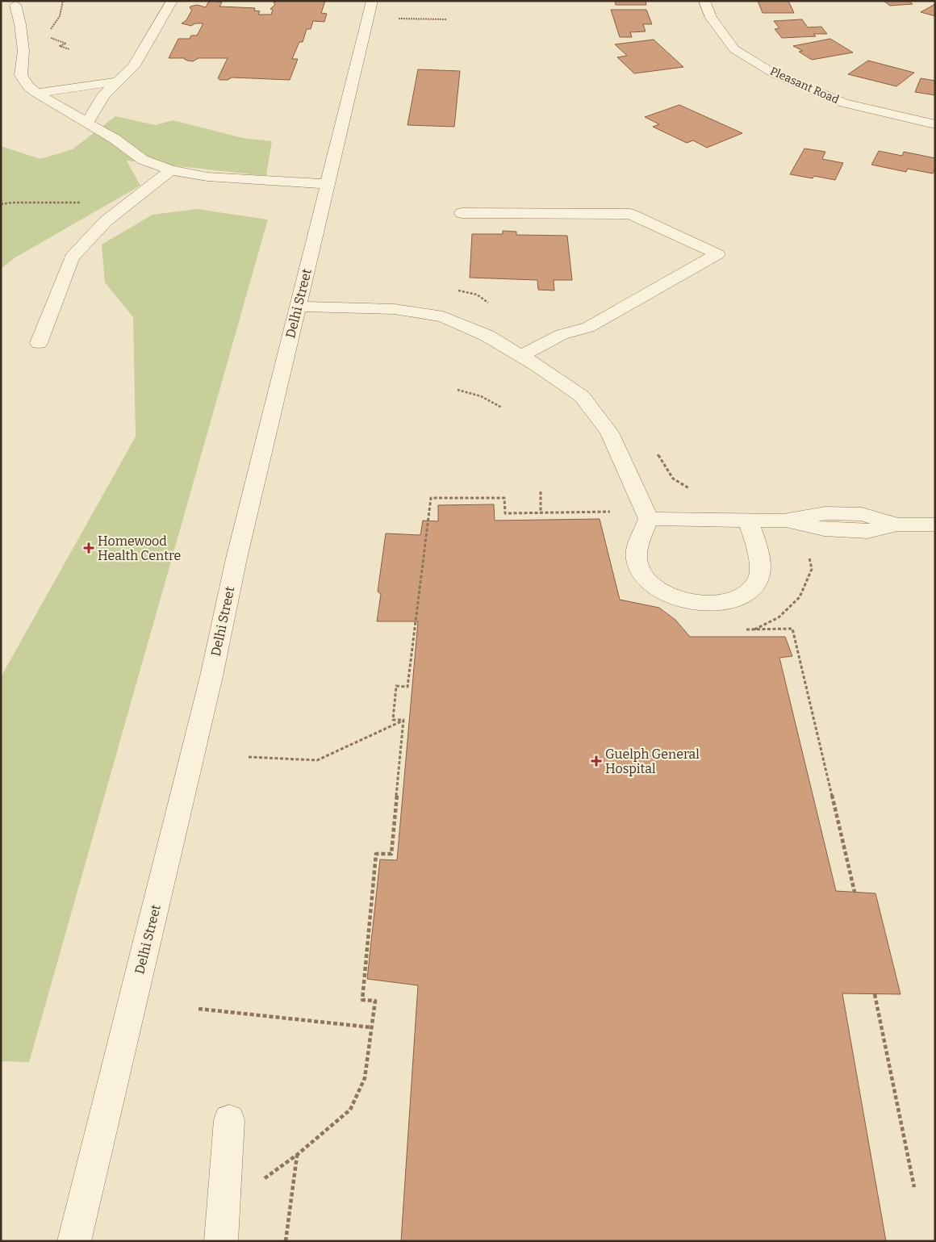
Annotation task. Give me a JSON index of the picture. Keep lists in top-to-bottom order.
{
  "streets": {
    "street": ["Pleasant Road", "Delhi Street"]
  },
  "places": {
    "health": ["Homewood Health Centre", "Guelph General Hospital"]
  }
}
